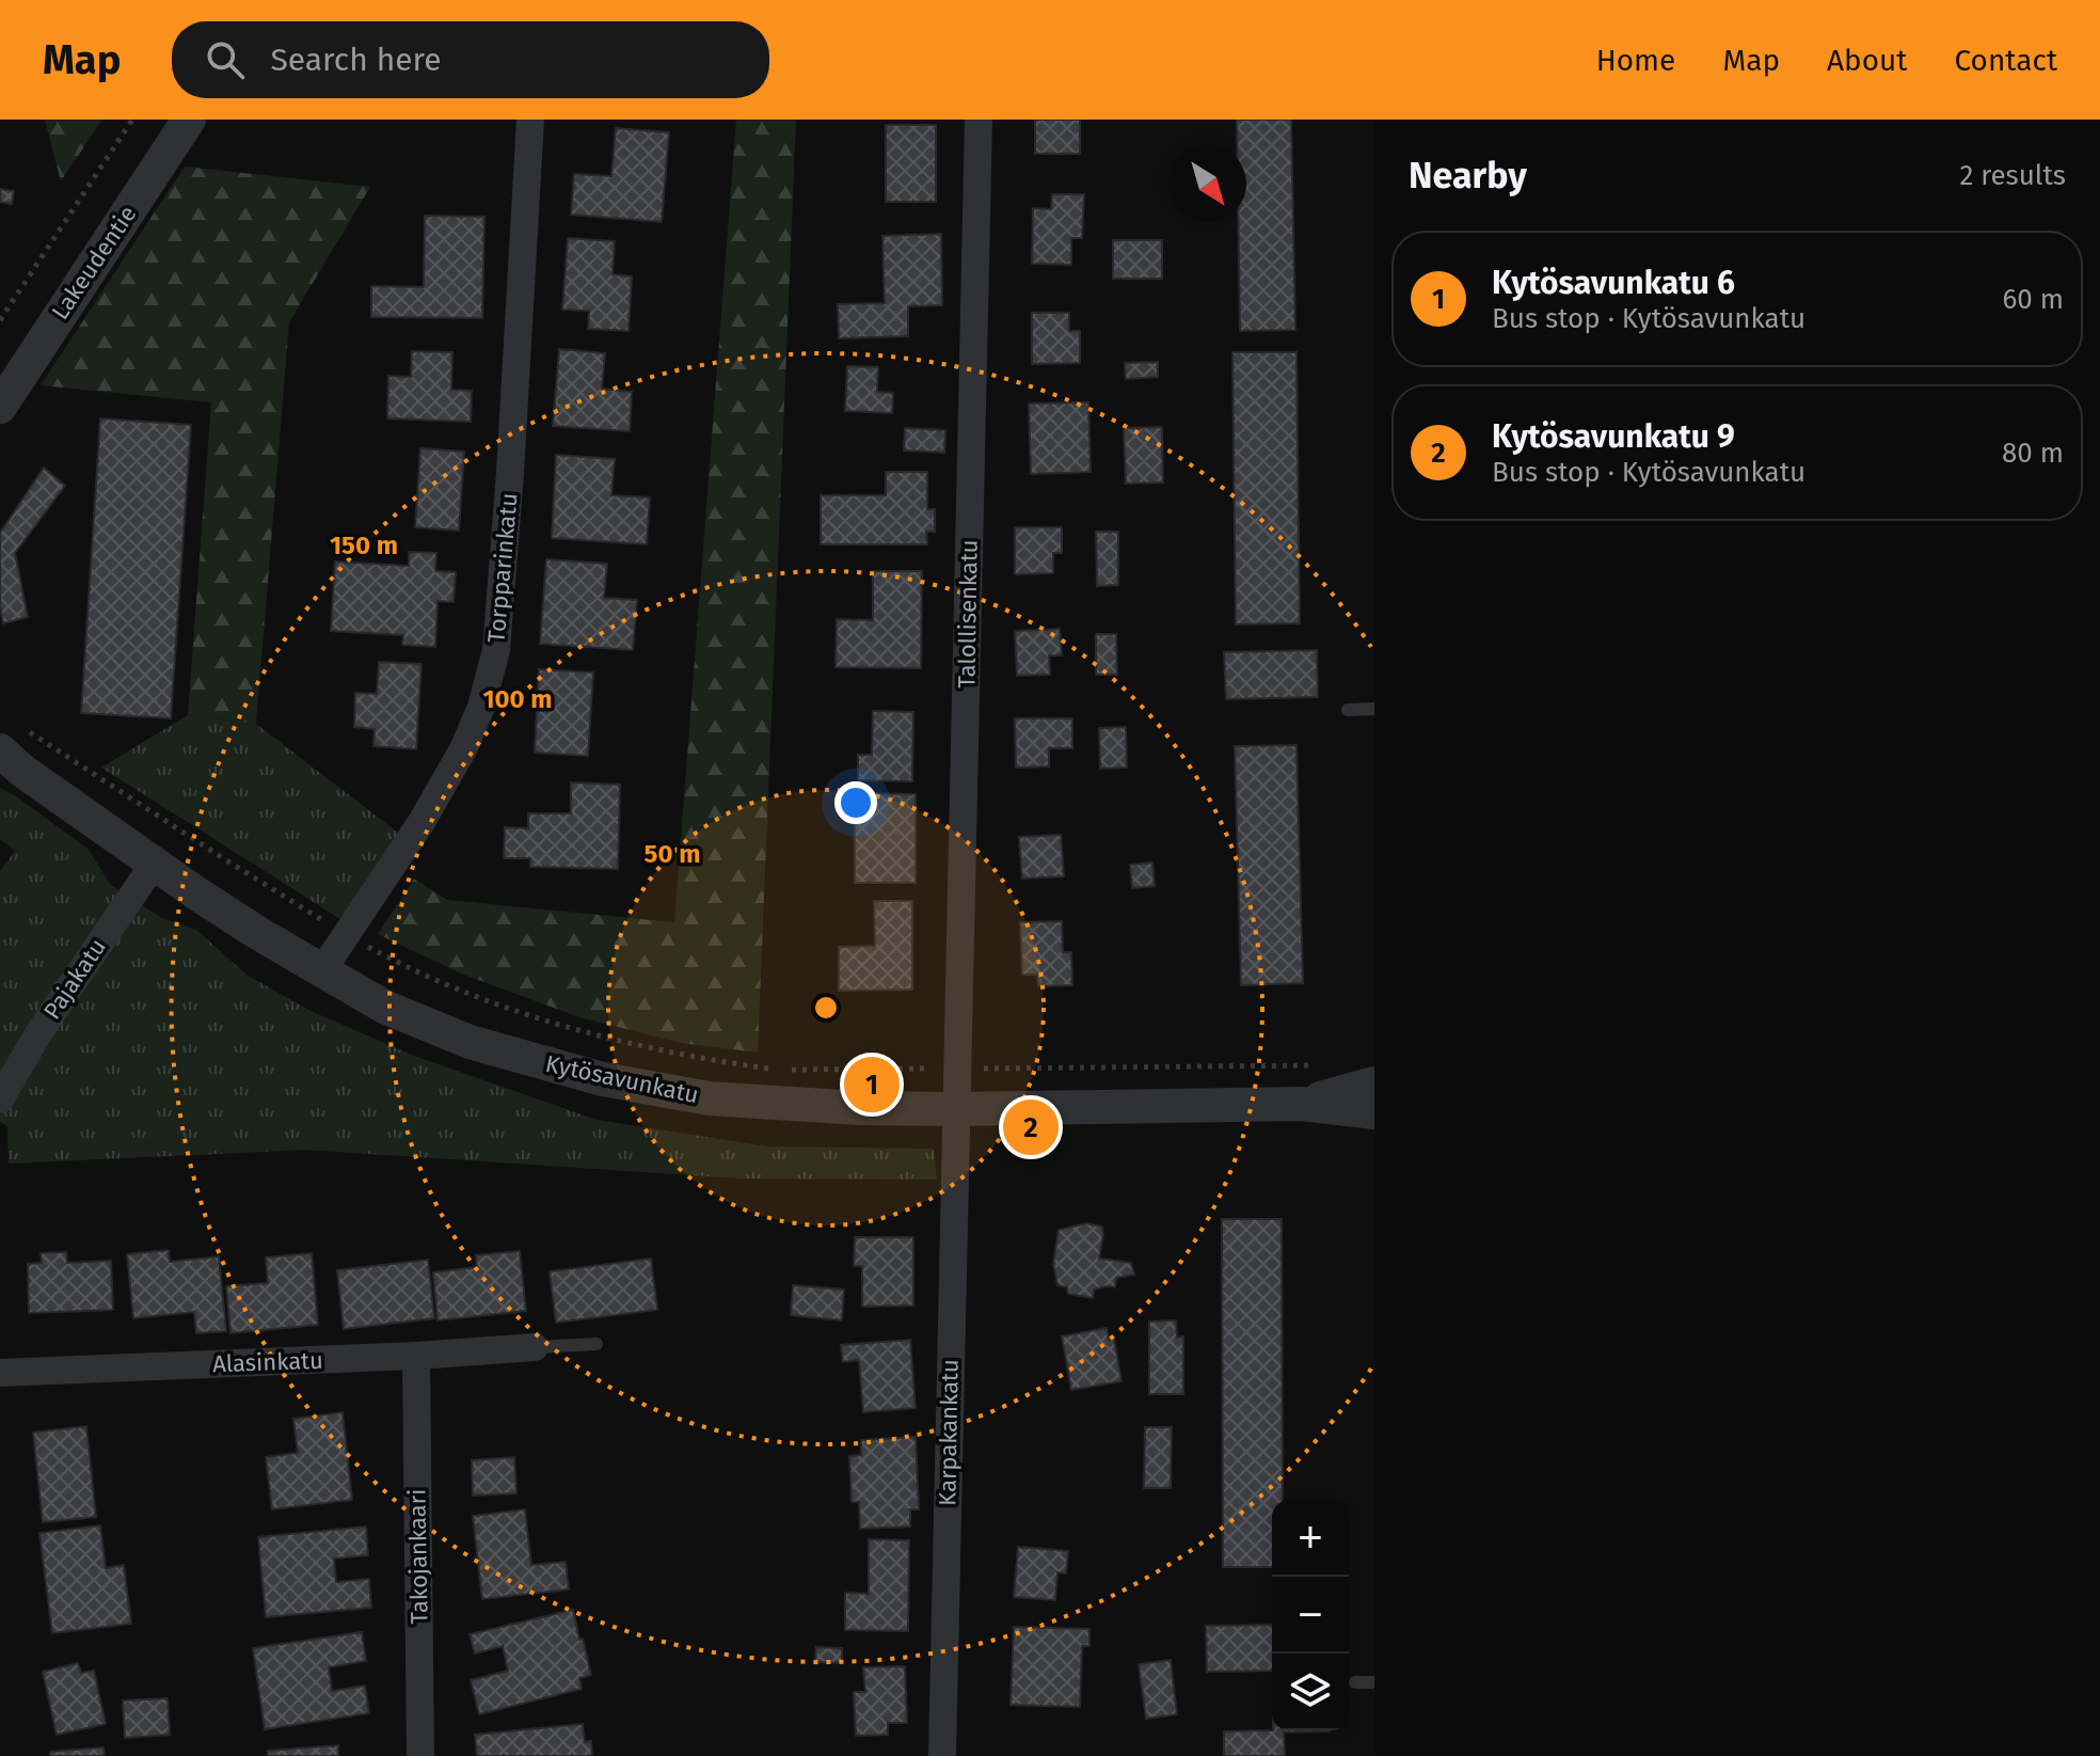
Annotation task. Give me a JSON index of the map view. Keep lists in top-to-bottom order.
{
  "streets": {
    "street": [
      "Lakeudentie",
      "Torpparinkatu",
      "Talollisenkatu",
      "Pajakatu",
      "Kytösavunkatu",
      "Alasinkatu",
      "Karpakankatu",
      "Takojankaari"
    ]
  },
  "crossings": [
    ["Torpparinkatu", "Kytösavunkatu"],
    ["Talollisenkatu", "Kytösavunkatu"],
    ["Talollisenkatu", "Karpakankatu"],
    ["Pajakatu", "Kytösavunkatu"],
    ["Kytösavunkatu", "Karpakankatu"],
    ["Alasinkatu", "Takojankaari"]
  ],
  "north": "bottom right",
  "page": {
    "header": "Map",
    "search": "Search here",
    "nav": [
      "Home",
      "Map",
      "About",
      "Contact"
    ],
    "heading": ["Nearby", "2 results"],
    "list": [
      {
        "mark": "1",
        "name": "Kytösavunkatu 6",
        "note": "Bus stop · Kytösavunkatu",
        "value": "60 m"
      },
      {
        "mark": "2",
        "name": "Kytösavunkatu 9",
        "note": "Bus stop · Kytösavunkatu",
        "value": "80 m"
      }
    ],
    "pins": ["1", "2"],
    "map_buttons": ["+", "−"]
  },
  "rings": ["150 m", "100 m", "50 m"]
}
